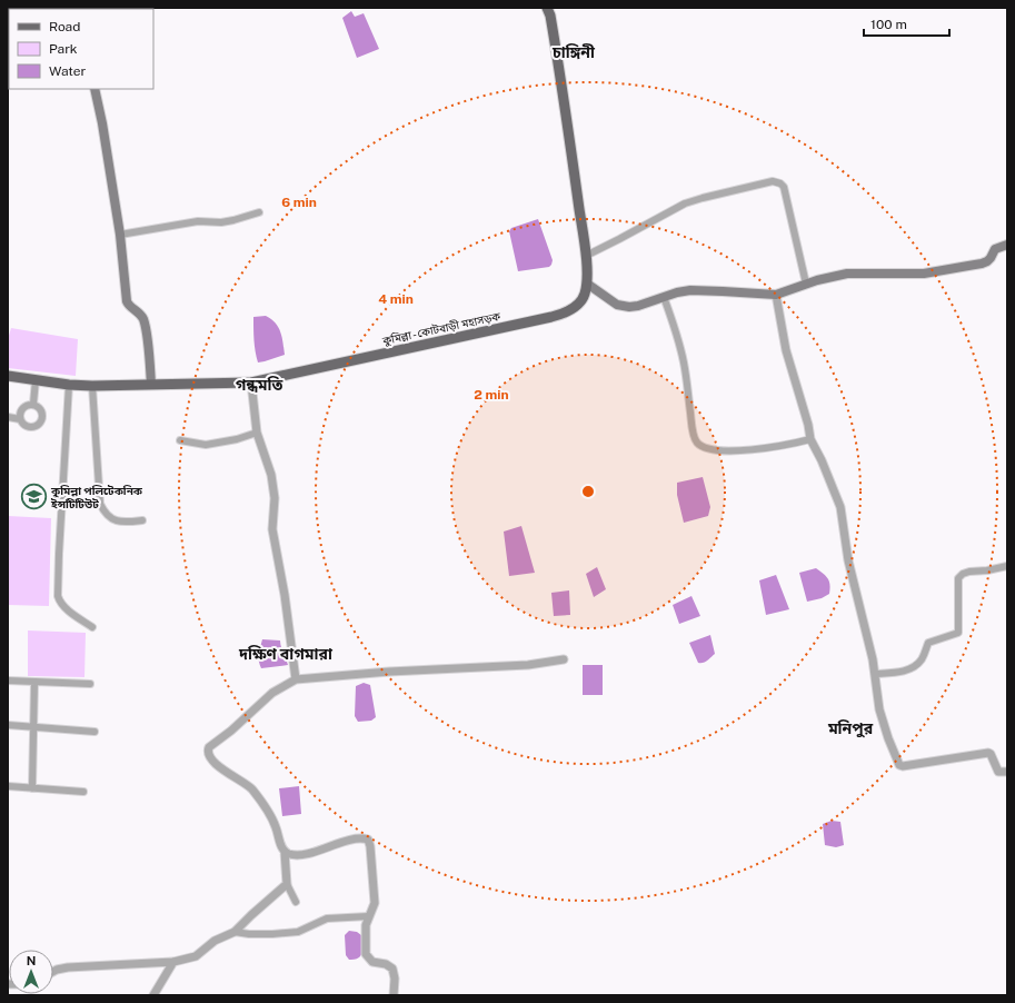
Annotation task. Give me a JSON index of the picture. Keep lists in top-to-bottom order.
{
  "streets": {
    "main road": ["কুমিল্লা - কোটবাড়ী মহাসড়ক"]
  },
  "districts": [
    "চাঙ্গিনী",
    "গন্ধমতি",
    "দক্ষিণ বাগমারা",
    "মনিপুর"
  ],
  "places": {
    "school or university": ["কুমিল্লা পলিটেকনিক ইন্সটিটিউট"]
  },
  "legend": ["Road", "Park", "Water"],
  "scale_bar": "100 m",
  "north": "top",
  "rings": ["6 min", "4 min", "2 min"]
}
